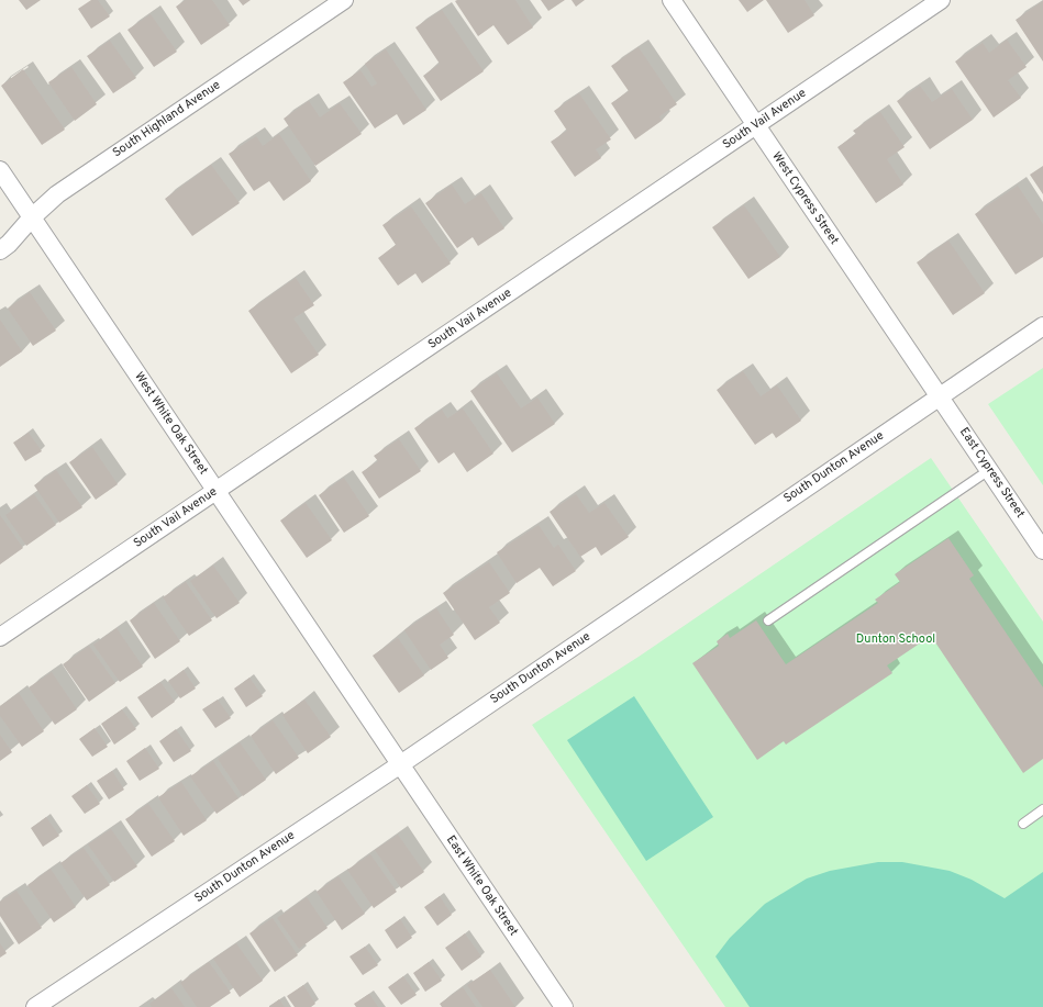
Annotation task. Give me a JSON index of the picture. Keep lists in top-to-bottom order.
{
  "streets": {
    "street": [
      "South Highland Avenue",
      "South Vail Avenue",
      "West Cypress Street",
      "West White Oak Street",
      "South Dunton Avenue",
      "East Cypress Street",
      "East White Oak Street"
    ]
  },
  "crossings": [
    ["South Highland Avenue", "West White Oak Street"],
    ["South Vail Avenue", "West Cypress Street"],
    ["South Vail Avenue", "West White Oak Street"],
    ["West Cypress Street", "South Dunton Avenue"],
    ["West Cypress Street", "East Cypress Street"],
    ["West White Oak Street", "South Dunton Avenue"],
    ["West White Oak Street", "East White Oak Street"],
    ["South Dunton Avenue", "East Cypress Street"],
    ["South Dunton Avenue", "East White Oak Street"]
  ],
  "parks": ["Dunton School"]
}
